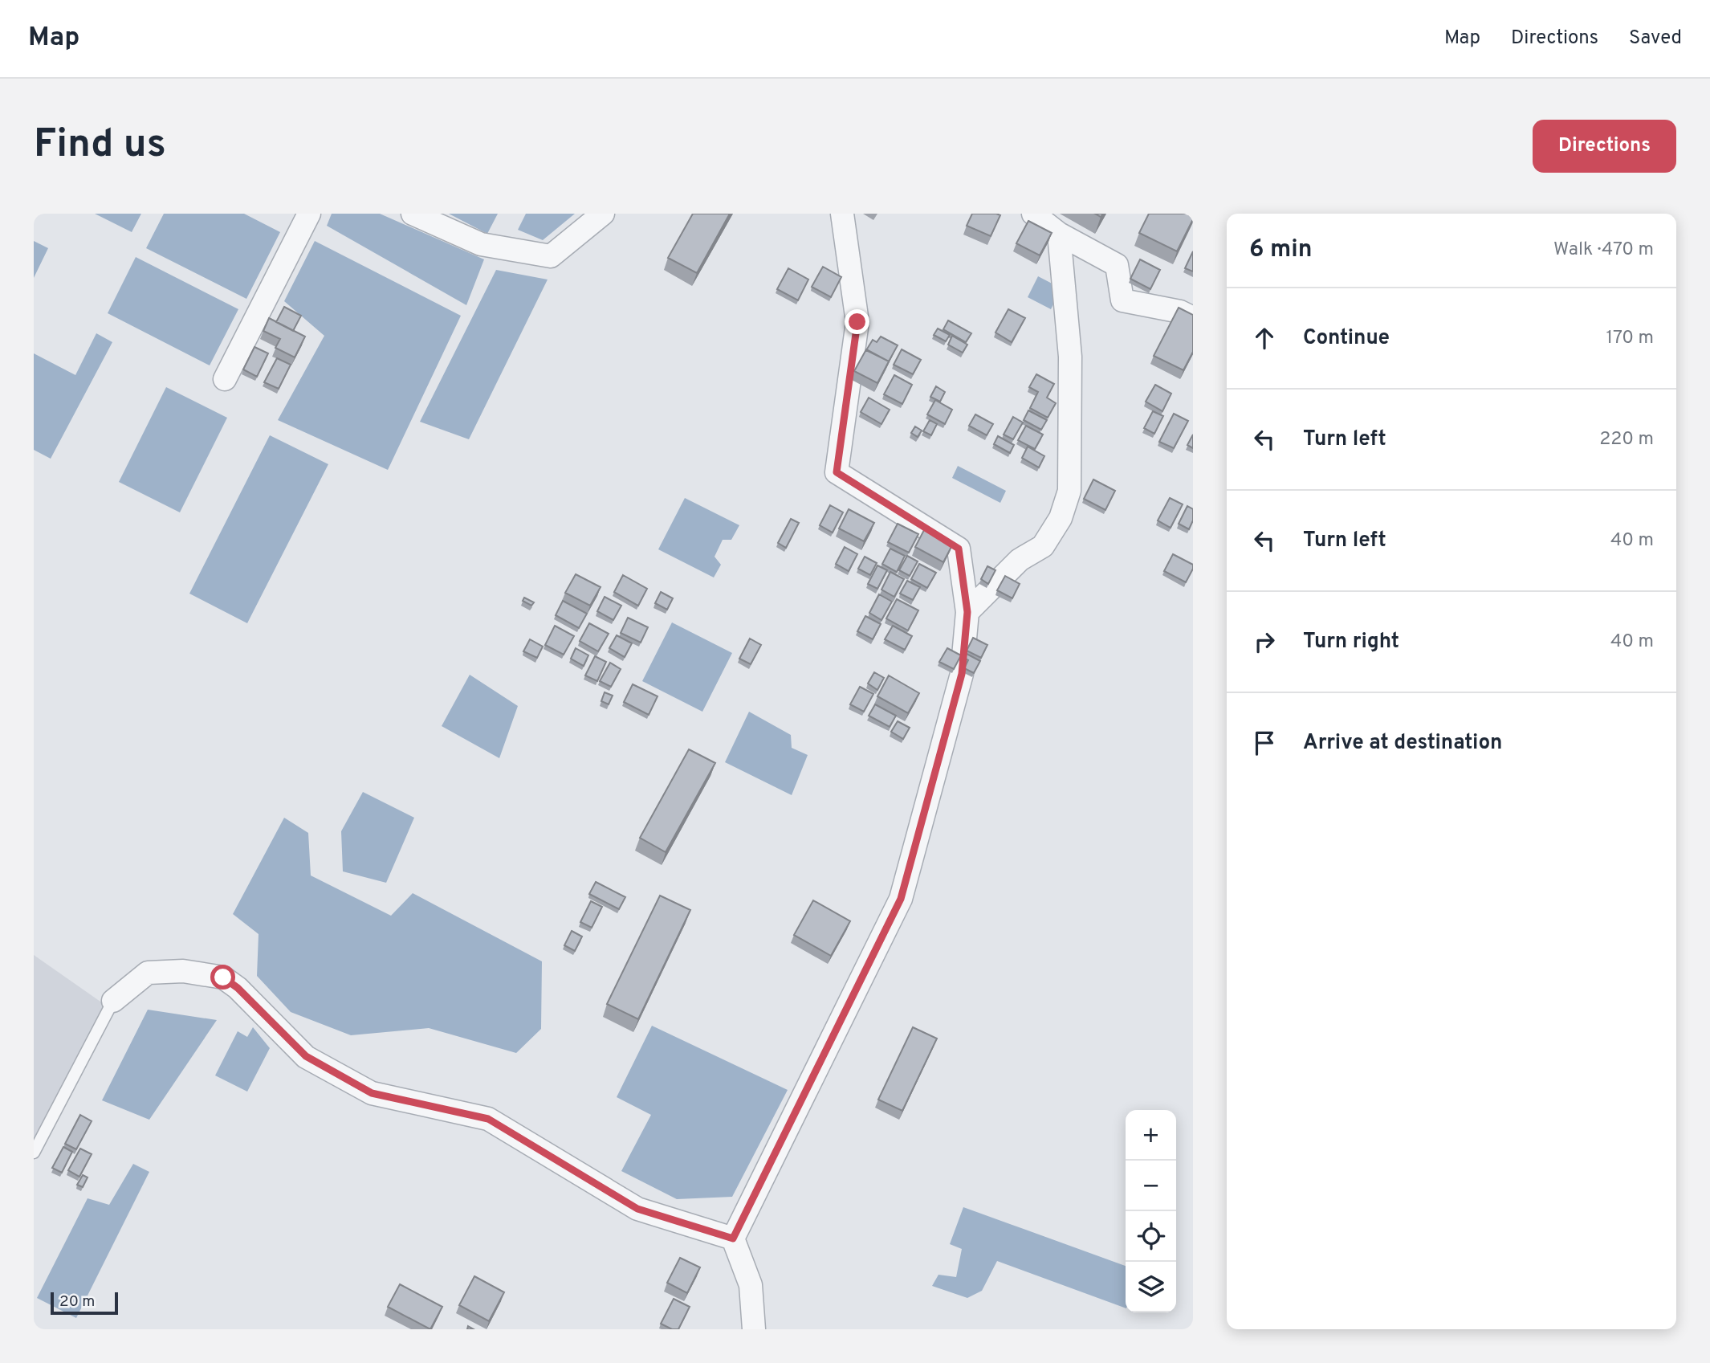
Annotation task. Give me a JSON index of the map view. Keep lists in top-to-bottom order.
{
  "scale_bar": "20 m",
  "page": {
    "header": "Map",
    "nav": ["Map", "Directions", "Saved"],
    "buttons": "Directions",
    "title": "Find us",
    "heading": ["6 min", "Walk · 470 m"],
    "list": [
      ["Continue", "170 m"],
      ["Turn left", "220 m"],
      ["Turn left", "40 m"],
      ["Turn right", "40 m"],
      "Arrive at destination"
    ],
    "map_buttons": ["+", "−"],
    "scale": "20 m"
  }
}
